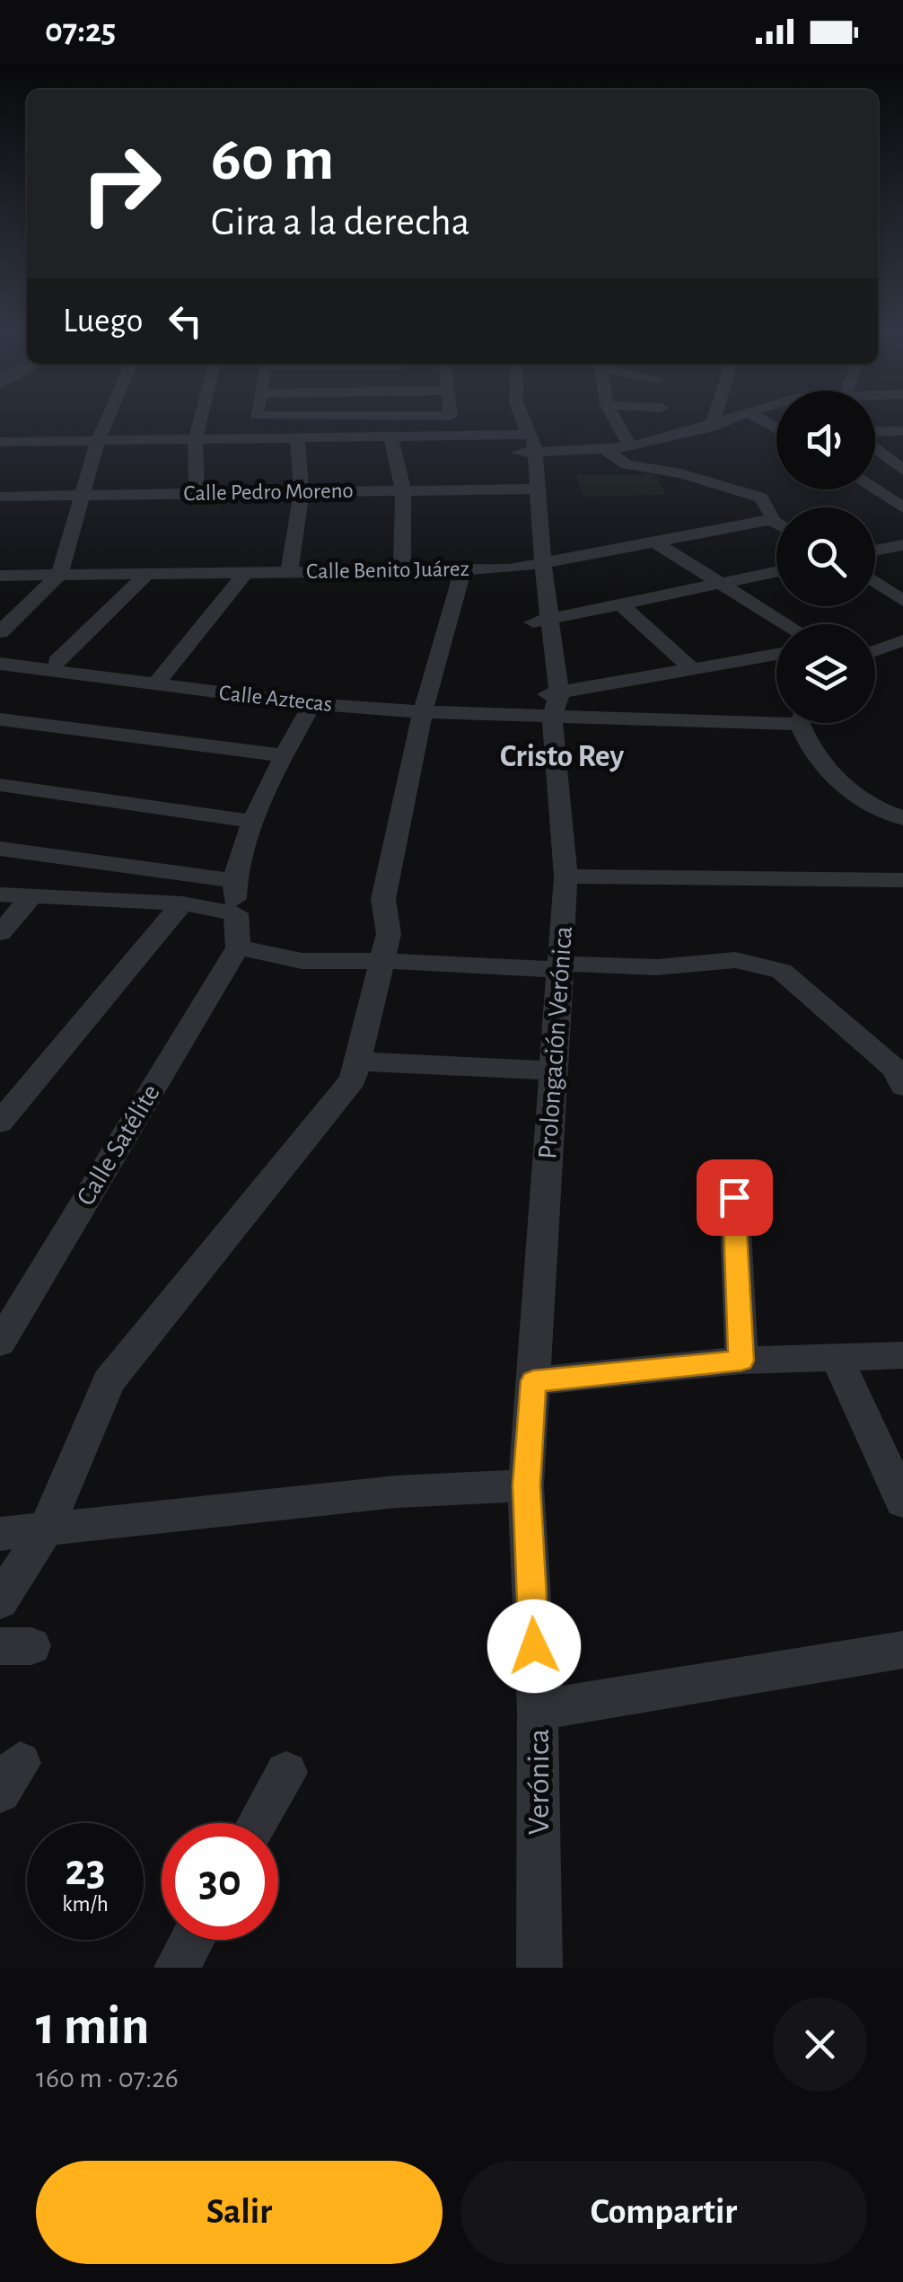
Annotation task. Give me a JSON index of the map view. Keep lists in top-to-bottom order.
{
  "streets": {
    "street": [
      "Calle Pedro Moreno",
      "Calle Benito Juárez",
      "Calle Aztecas",
      "Prolongación Verónica",
      "Calle Satélite",
      "Verónica"
    ]
  },
  "crossings": [
    ["Calle Pedro Moreno", "Prolongación Verónica"],
    ["Calle Benito Juárez", "Prolongación Verónica"],
    ["Calle Aztecas", "Prolongación Verónica"],
    ["Prolongación Verónica", "Verónica"]
  ],
  "districts": ["Cristo Rey"],
  "page": {
    "status": "07:25",
    "turn": ["60 m", "Gira a la derecha"],
    "then": "Luego",
    "speed": "23 km/h",
    "limit": "30",
    "heading": ["1 min", "160 m · 07:26"],
    "buttons": ["Salir", "Compartir"]
  }
}
